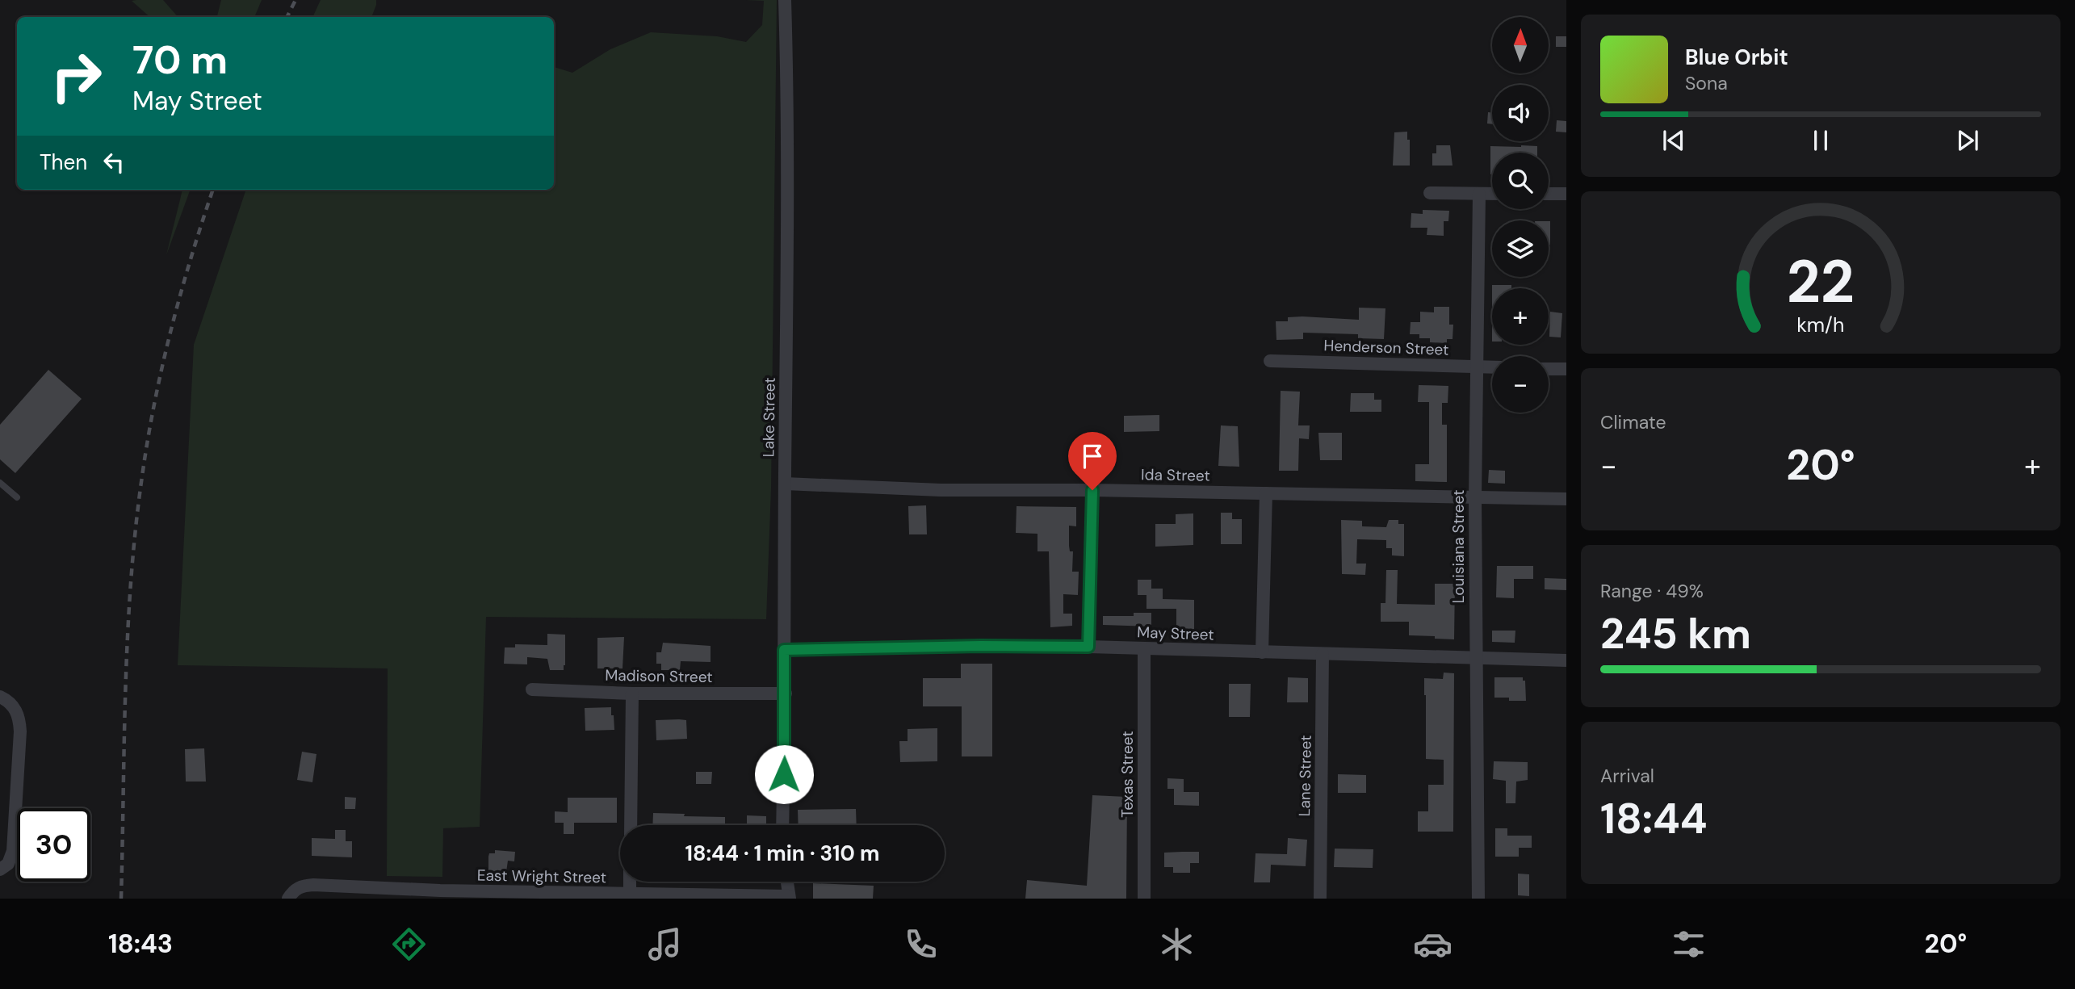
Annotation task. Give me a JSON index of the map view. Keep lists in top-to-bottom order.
{
  "streets": {
    "street": [
      "Henderson Street",
      "Lake Street",
      "Ida Street",
      "Louisiana Street",
      "May Street",
      "Madison Street",
      "Texas Street",
      "Lane Street",
      "East Wright Street"
    ]
  },
  "crossings": [
    ["Henderson Street", "Louisiana Street"],
    ["Lake Street", "Ida Street"],
    ["Lake Street", "May Street"],
    ["Lake Street", "Madison Street"],
    ["Ida Street", "Louisiana Street"],
    ["Louisiana Street", "May Street"],
    ["May Street", "Texas Street"],
    ["May Street", "Lane Street"]
  ],
  "north": "top",
  "page": {
    "map_buttons": ["+", "−"],
    "turn": ["70 m", "May Street"],
    "song": ["Blue Orbit", "Sona"],
    "then": "Then",
    "tile": [
      "Climate",
      ["Range · 49%", "245 km"],
      ["Arrival", "18:44"]
    ],
    "heat": ["−", "20°", "+"],
    "limit": "30",
    "trip": "18:44 · 1 min · 310 m",
    "tabs": ["18:43", "20°"],
    "gauge": ["22", "km/h"]
  }
}
